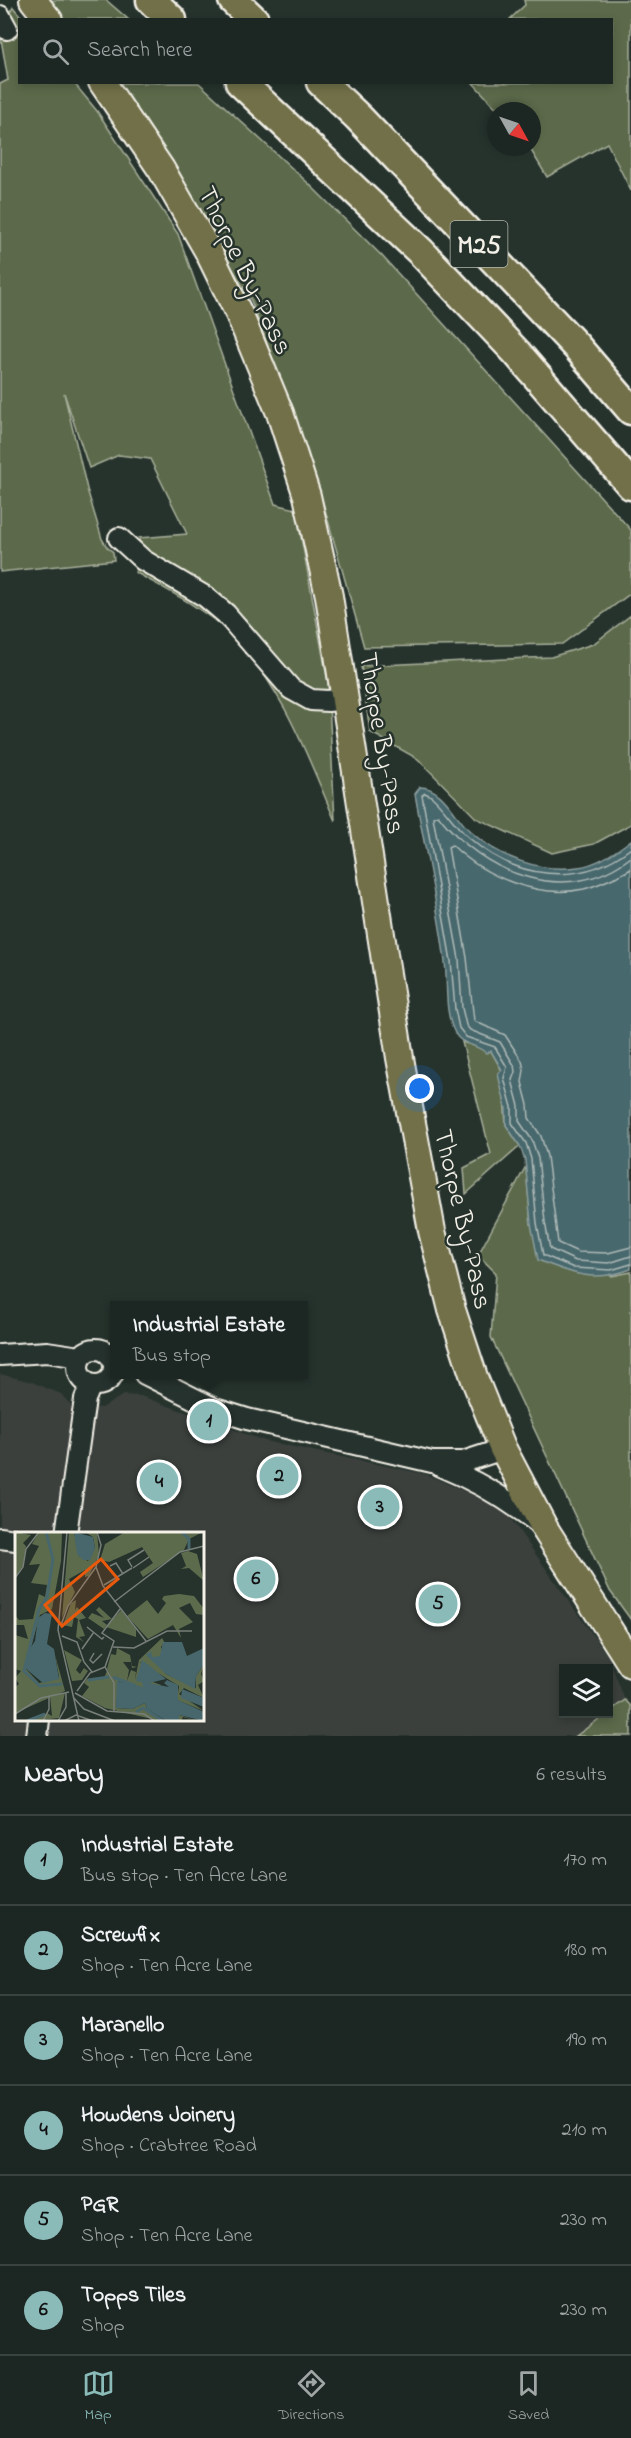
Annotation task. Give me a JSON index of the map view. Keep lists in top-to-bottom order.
{
  "streets": {
    "highway": ["M25"],
    "main road": ["Thorpe By-Pass"]
  },
  "north": "bottom right",
  "page": {
    "search": "Search here",
    "popup": ["Industrial Estate", "Bus stop"],
    "pins": [
      "1",
      "2",
      "4",
      "3",
      "6",
      "5"
    ],
    "heading": ["Nearby", "6 results"],
    "list": [
      {
        "mark": "1",
        "name": "Industrial Estate",
        "note": "Bus stop · Ten Acre Lane",
        "value": "170 m"
      },
      {
        "mark": "2",
        "name": "Screwfix",
        "note": "Shop · Ten Acre Lane",
        "value": "180 m"
      },
      {
        "mark": "3",
        "name": "Maranello",
        "note": "Shop · Ten Acre Lane",
        "value": "190 m"
      },
      {
        "mark": "4",
        "name": "Howdens Joinery",
        "note": "Shop · Crabtree Road",
        "value": "210 m"
      },
      {
        "mark": "5",
        "name": "PGR",
        "note": "Shop · Ten Acre Lane",
        "value": "230 m"
      },
      {
        "mark": "6",
        "name": "Topps Tiles",
        "note": "Shop",
        "value": "230 m"
      }
    ],
    "nav": ["Map", "Directions", "Saved"]
  }
}
